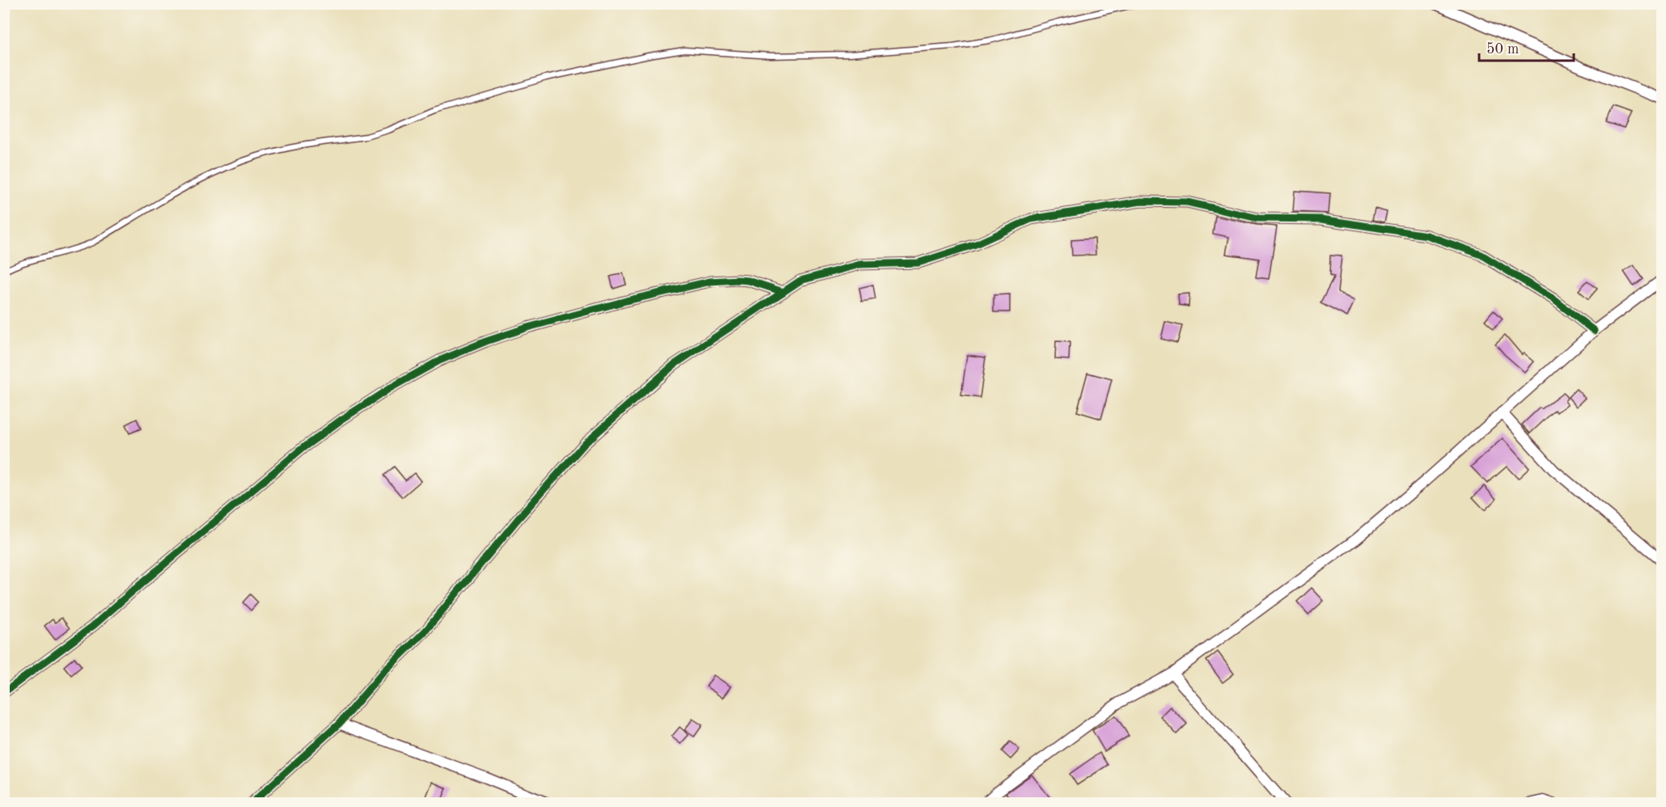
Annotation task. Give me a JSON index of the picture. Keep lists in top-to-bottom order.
{
  "scale_bar": "50 m"
}
